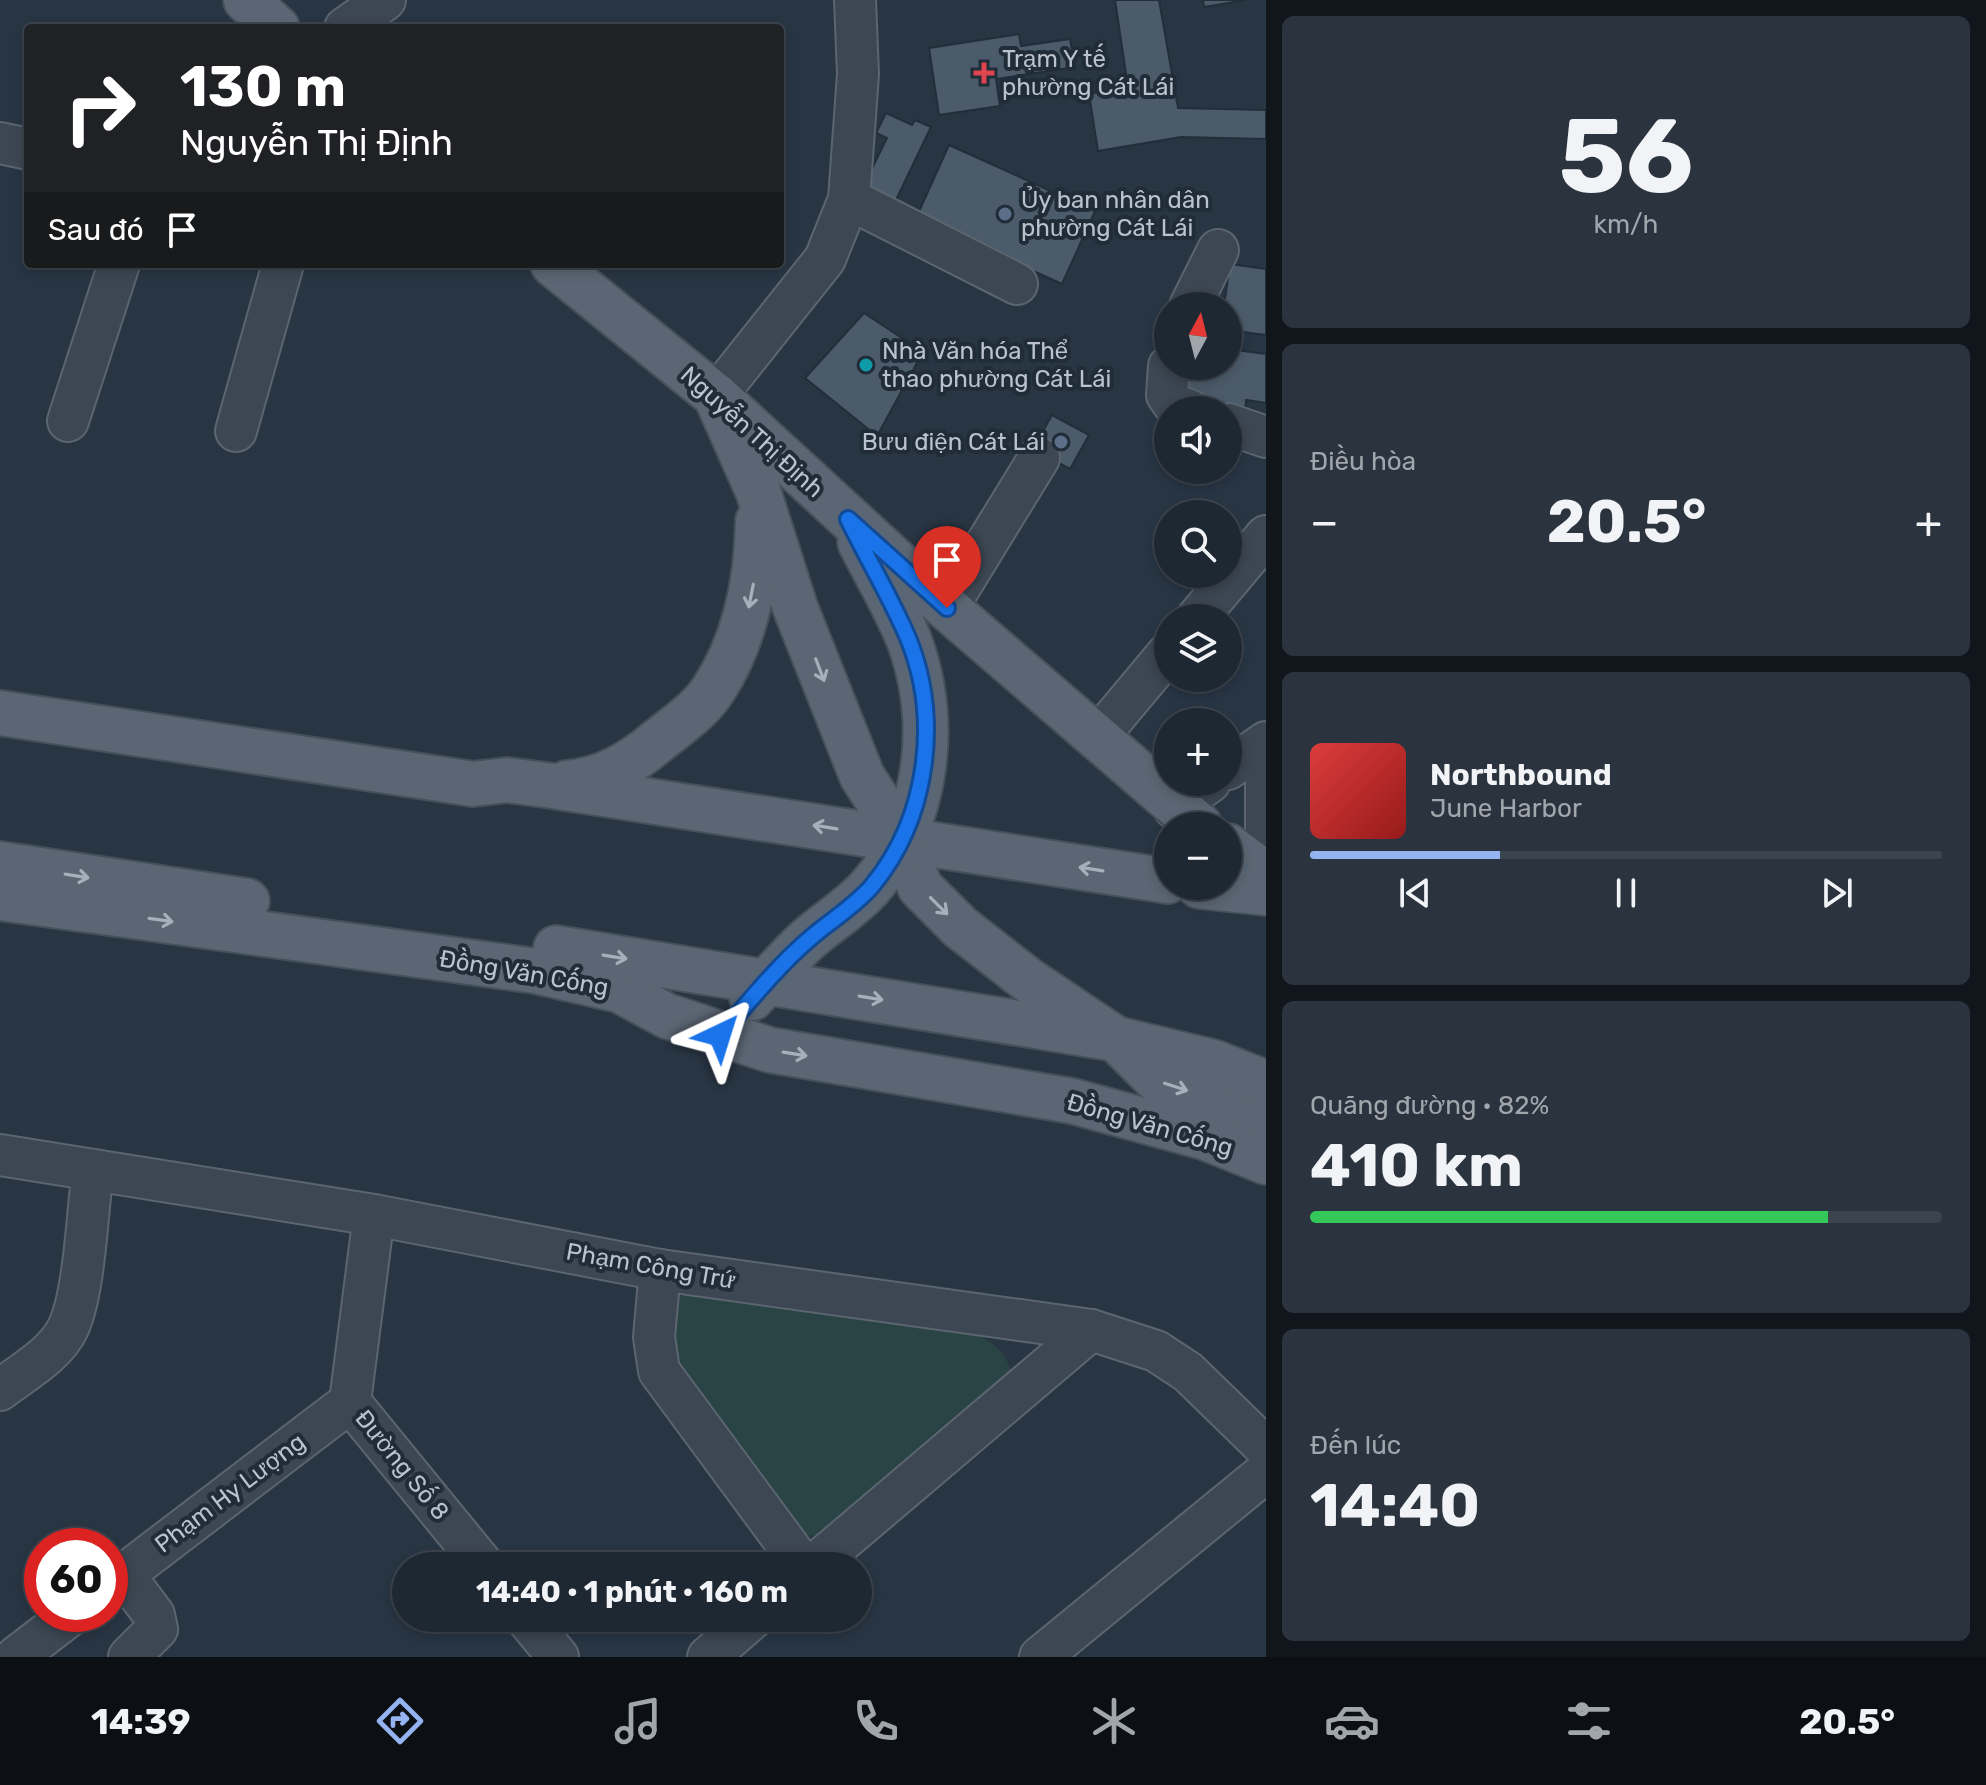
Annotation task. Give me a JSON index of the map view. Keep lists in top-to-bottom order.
{
  "streets": {
    "main road": ["Nguyễn Thị Định", "Đồng Văn Cống"],
    "street": ["Phạm Công Trứ", "Đường Số 8", "Phạm Hy Lượng"]
  },
  "crossings": [
    ["Đường Số 8", "Phạm Hy Lượng"]
  ],
  "places": {
    "health": ["Trạm Y tế phường Cát Lái"],
    "other": ["Ủy ban nhân dân phường Cát Lái", "Nhà Văn hóa Thể thao phường Cát Lái", "Bưu điện Cát Lái"]
  },
  "north": "top",
  "page": {
    "tile": [
      ["56", "km/h"],
      "Điều hòa",
      ["Quãng đường · 82%", "410 km"],
      ["Đến lúc", "14:40"]
    ],
    "turn": ["130 m", "Nguyễn Thị Định"],
    "then": "Sau đó",
    "map_buttons": ["+", "−"],
    "heat": ["−", "20.5°", "+"],
    "song": ["Northbound", "June Harbor"],
    "limit": "60",
    "trip": "14:40 · 1 phút · 160 m",
    "tabs": ["14:39", "20.5°"]
  }
}
